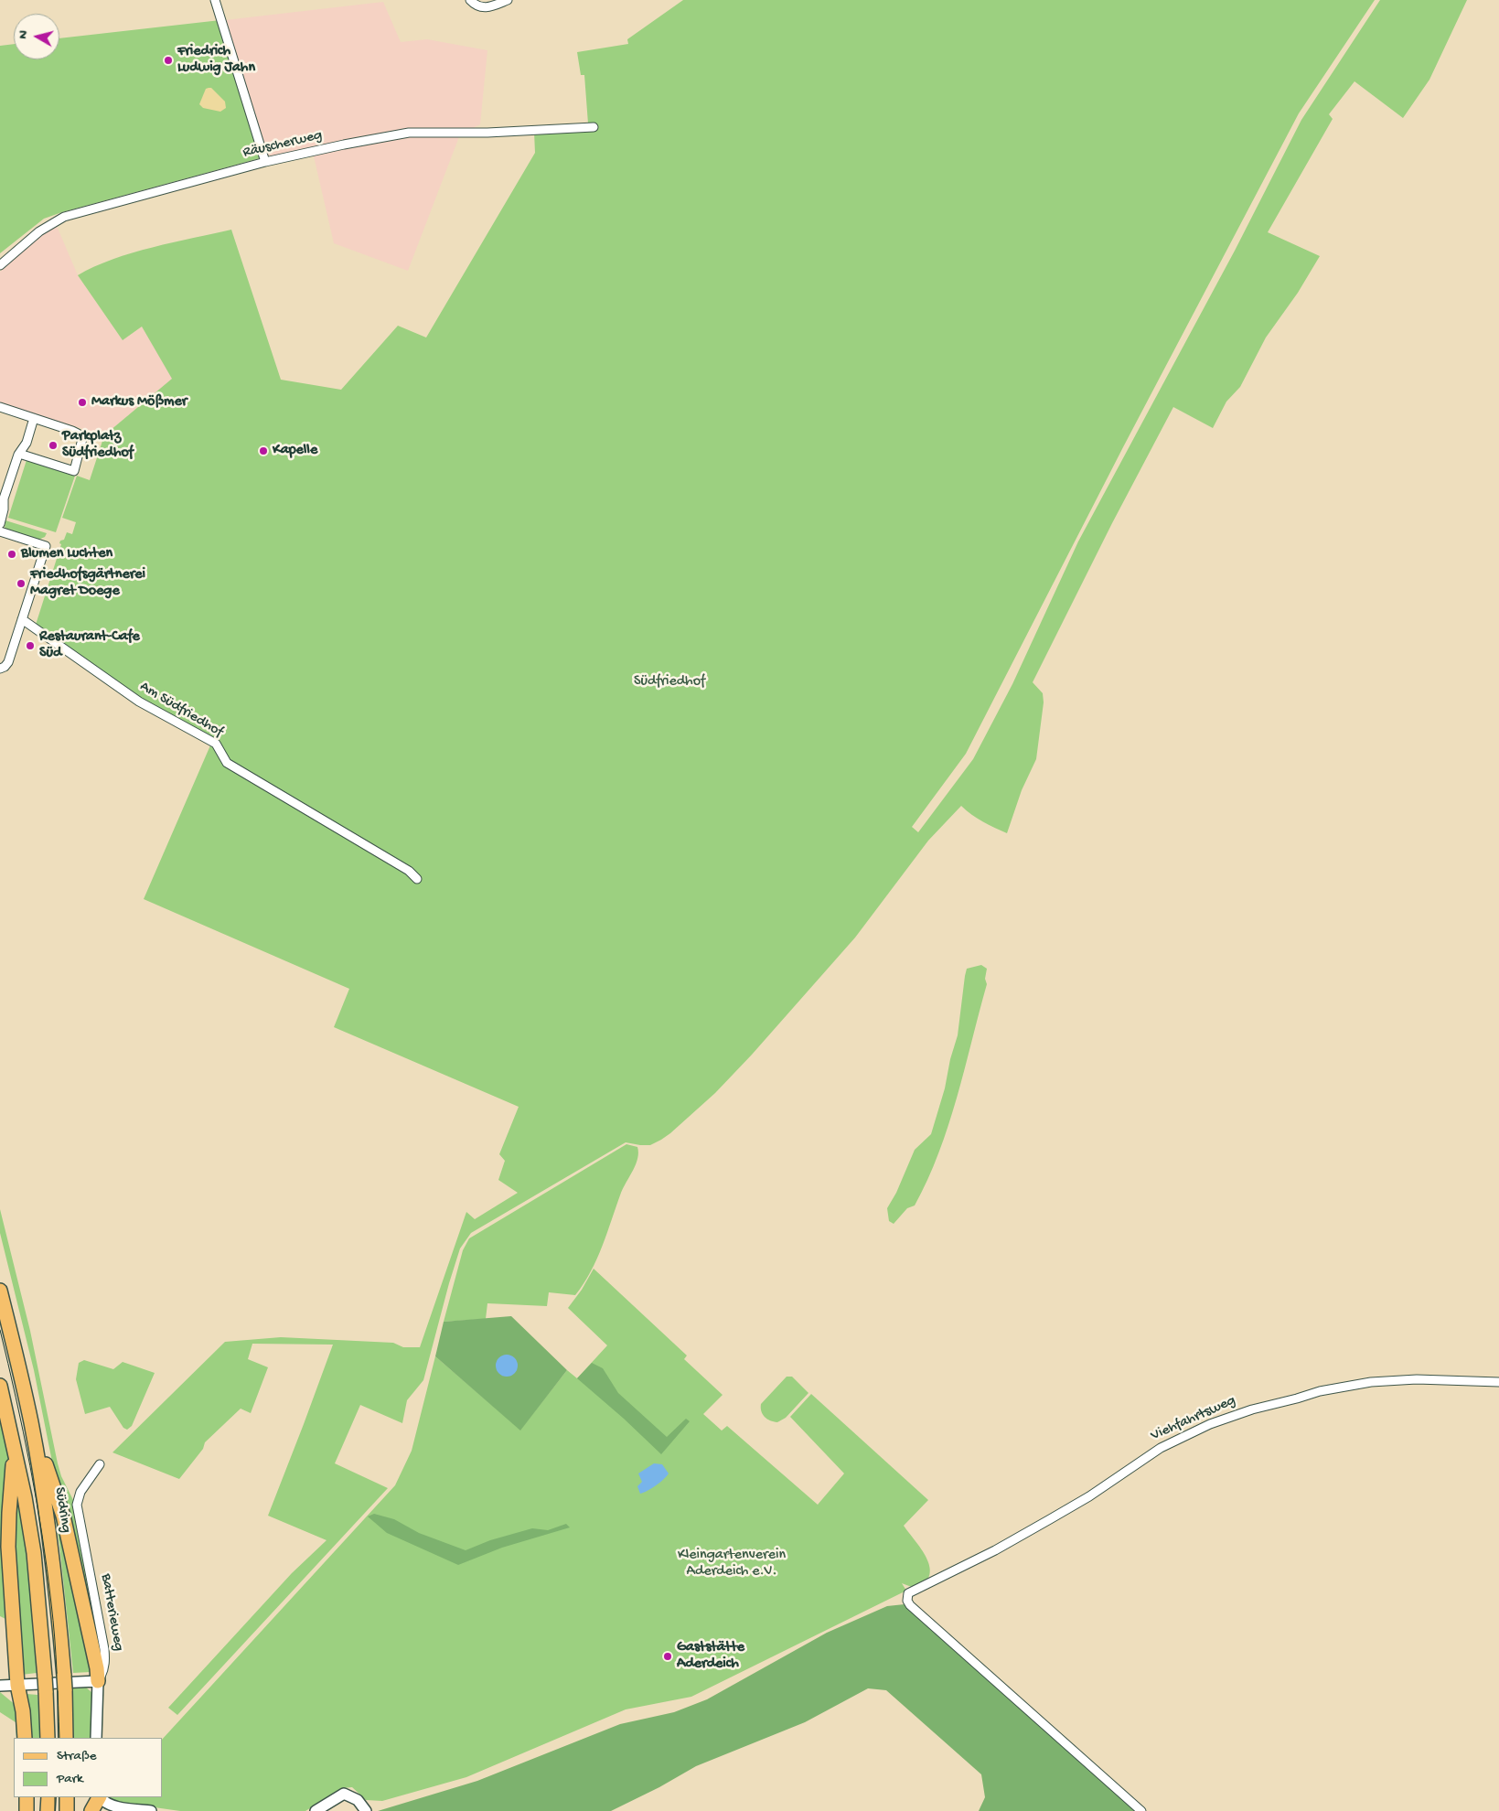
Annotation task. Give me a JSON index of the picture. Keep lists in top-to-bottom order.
{
  "streets": {
    "main road": ["Südring"],
    "street": [
      "Räuscherweg",
      "Am Südfriedhof",
      "Viehfahrtsweg",
      "Batterieweg"
    ]
  },
  "parks": ["Südfriedhof", "Kleingartenverein Aderdeich e.V."],
  "places": [
    "Friedrich Ludwig Jahn",
    "Markus Mößmer",
    "Parkplatz Südfriedhof",
    "Kapelle",
    "Blumen Luchten",
    "Friedhofsgärtnerei Magret Doege",
    "Restaurant-Cafe Süd",
    "Gaststätte Aderdeich"
  ],
  "legend": ["Straße", "Park"],
  "north": "left"
}
